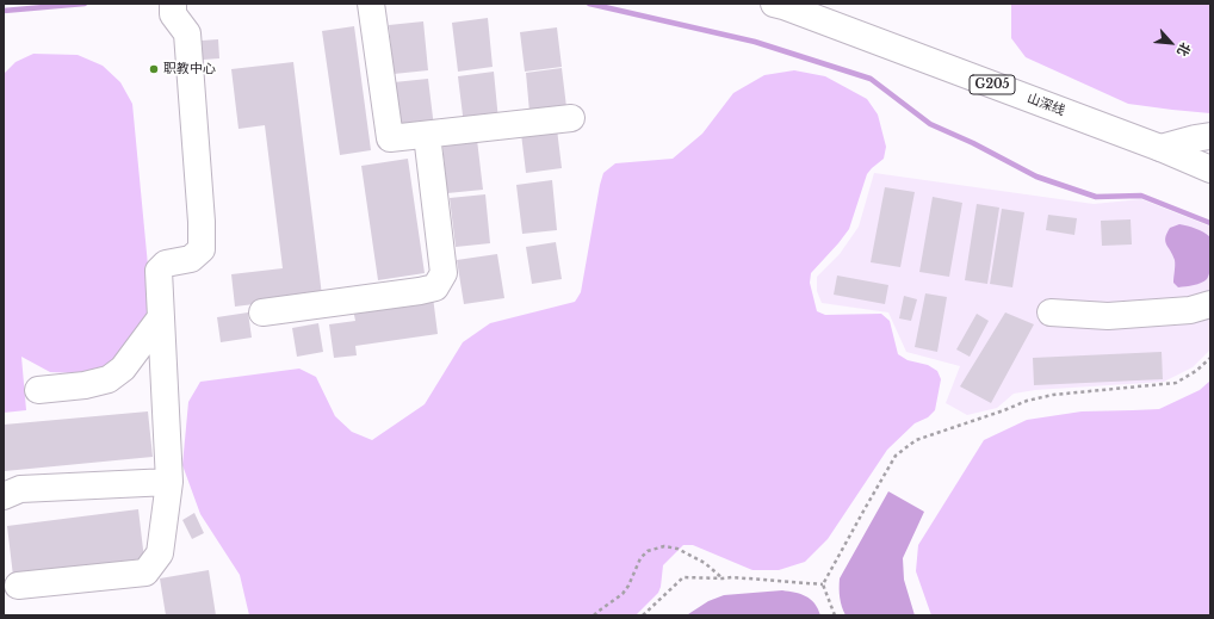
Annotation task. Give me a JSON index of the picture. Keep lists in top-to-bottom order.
{
  "streets": {
    "main road": ["G205", "山深线"]
  },
  "places": ["职教中心"],
  "north": "bottom right"
}
